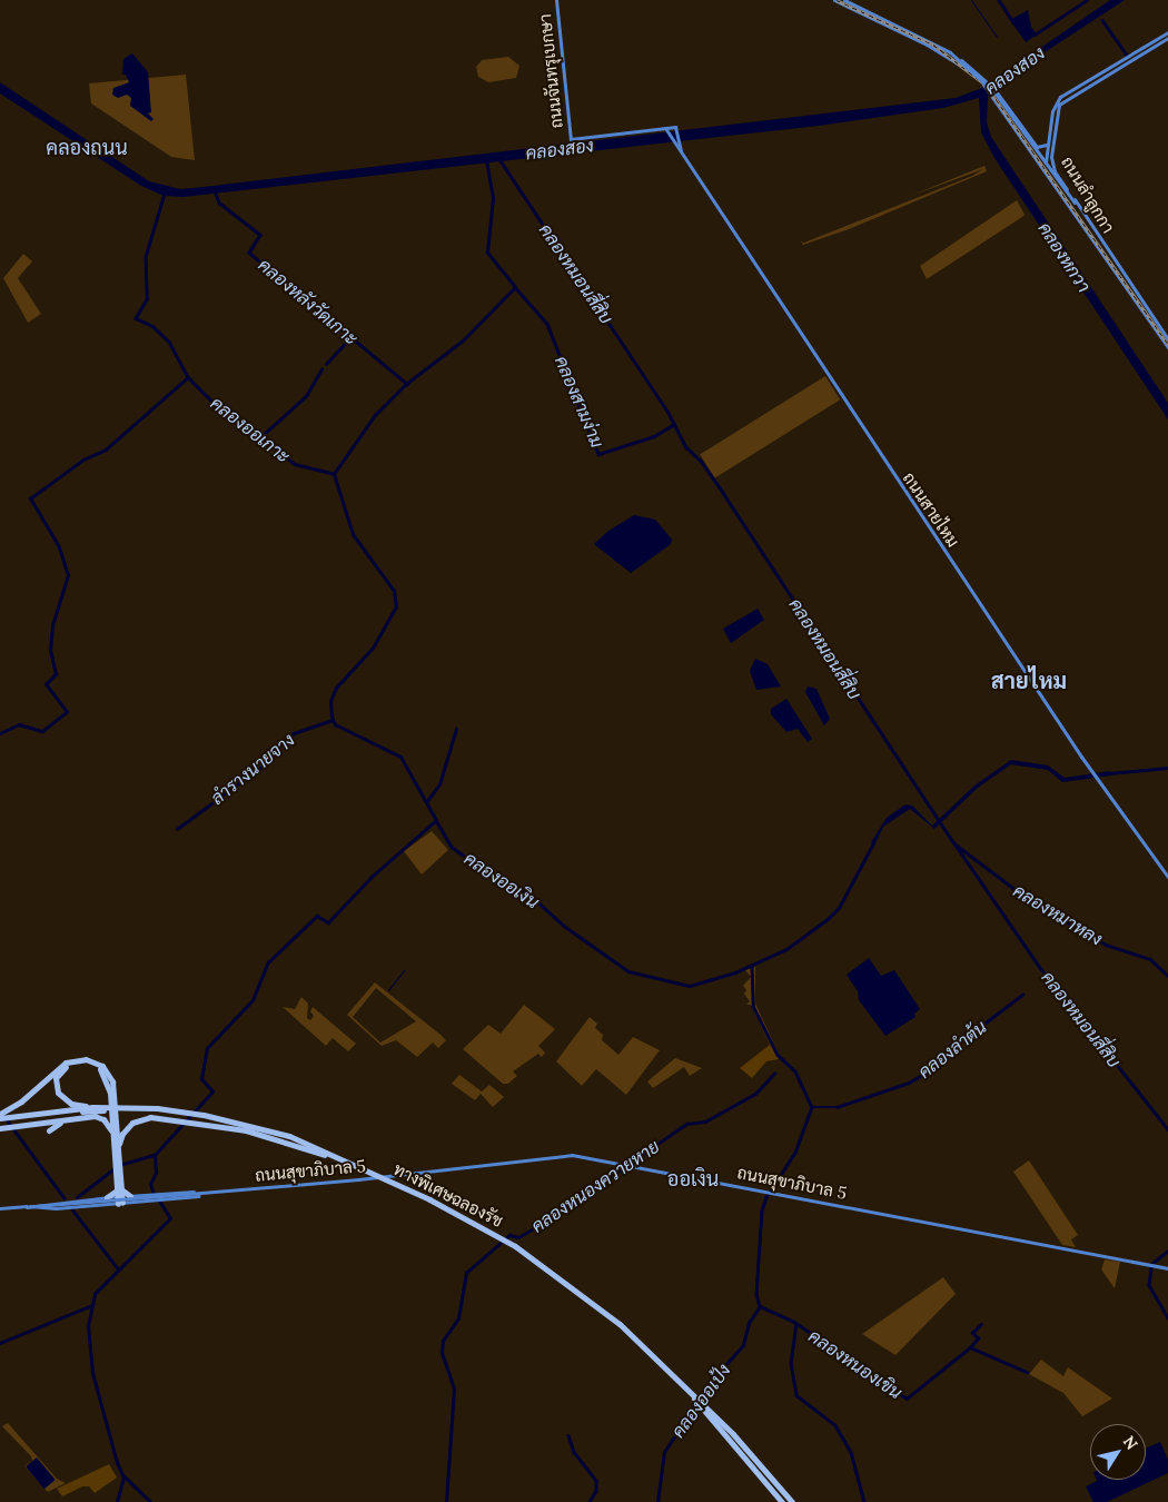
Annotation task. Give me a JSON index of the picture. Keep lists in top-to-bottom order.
{
  "streets": {
    "highway": ["ทางพิเศษฉลองรัช"],
    "main road": [
      "ถนนจันทรุเบกษา",
      "ถนนลำลูกกา",
      "ถนนสายไหม",
      "ถนนสุขาภิบาล 5"
    ]
  },
  "crossings": [
    ["ถนนจันทรุเบกษา", "ถนนสายไหม"]
  ],
  "districts": ["คลองถนน", "สายไหม", "ออเงิน"],
  "water": [
    "คลองสอง",
    "คลองหกวา",
    "คลองหมอนสี่สิบ",
    "คลองหลังวัดเกาะ",
    "คลองสามง่าม",
    "คลองออเกาะ",
    "ลำรางนายจาง",
    "คลองออเงิน",
    "คลองหมาหลง",
    "คลองลำต้น",
    "คลองหนองควายหาย",
    "คลองหนองเขิน",
    "คลองออเป้ง"
  ],
  "north": "top right"
}
